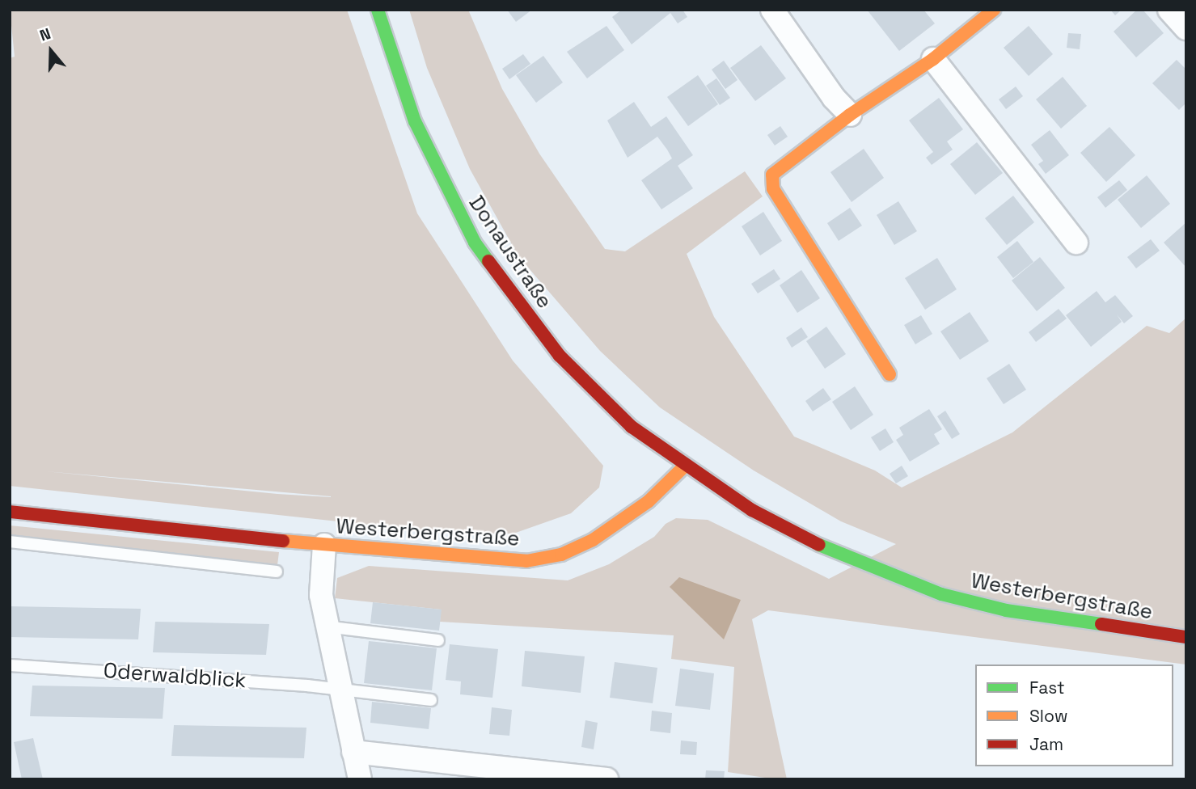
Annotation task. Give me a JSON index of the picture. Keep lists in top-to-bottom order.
{
  "streets": {
    "street": ["Donaustraße", "Westerbergstraße"],
    "lane": ["Oderwaldblick"]
  },
  "crossings": [
    ["Donaustraße", "Westerbergstraße"]
  ],
  "legend": ["Fast", "Slow", "Jam"],
  "north": "top"
}
